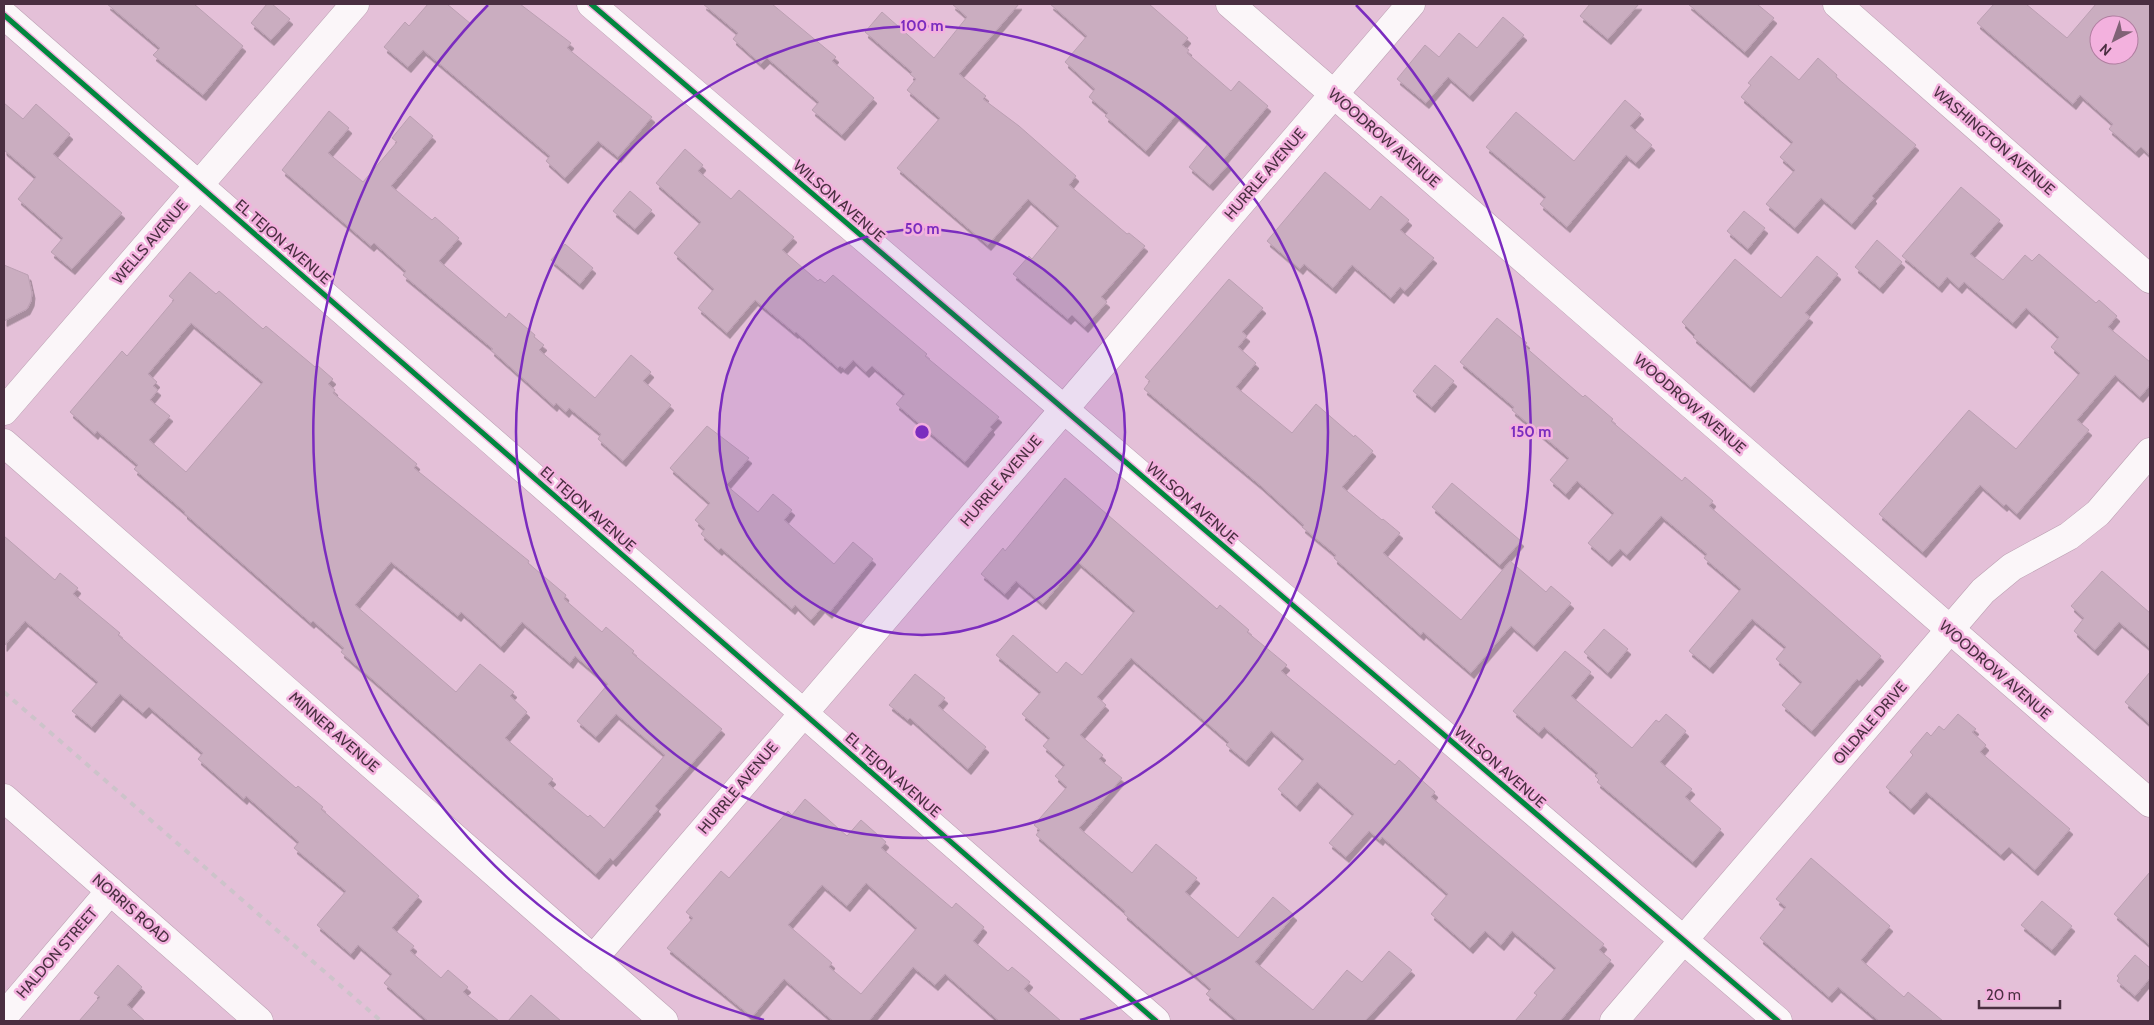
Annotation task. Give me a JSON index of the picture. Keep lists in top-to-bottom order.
{
  "streets": {
    "street": [
      "WOODROW AVENUE",
      "WASHINGTON AVENUE",
      "HURRLE AVENUE",
      "WILSON AVENUE",
      "WELLS AVENUE",
      "EL TEJON AVENUE",
      "OILDALE DRIVE",
      "MINNER AVENUE",
      "NORRIS ROAD",
      "HALDON STREET"
    ]
  },
  "crossings": [
    ["WOODROW AVENUE", "HURRLE AVENUE"],
    ["WOODROW AVENUE", "OILDALE DRIVE"],
    ["HURRLE AVENUE", "WILSON AVENUE"],
    ["HURRLE AVENUE", "EL TEJON AVENUE"],
    ["HURRLE AVENUE", "MINNER AVENUE"],
    ["WILSON AVENUE", "OILDALE DRIVE"],
    ["WELLS AVENUE", "EL TEJON AVENUE"],
    ["NORRIS ROAD", "HALDON STREET"]
  ],
  "scale_bar": "20 m",
  "north": "bottom left",
  "rings": ["100 m", "50 m", "150 m"]
}
